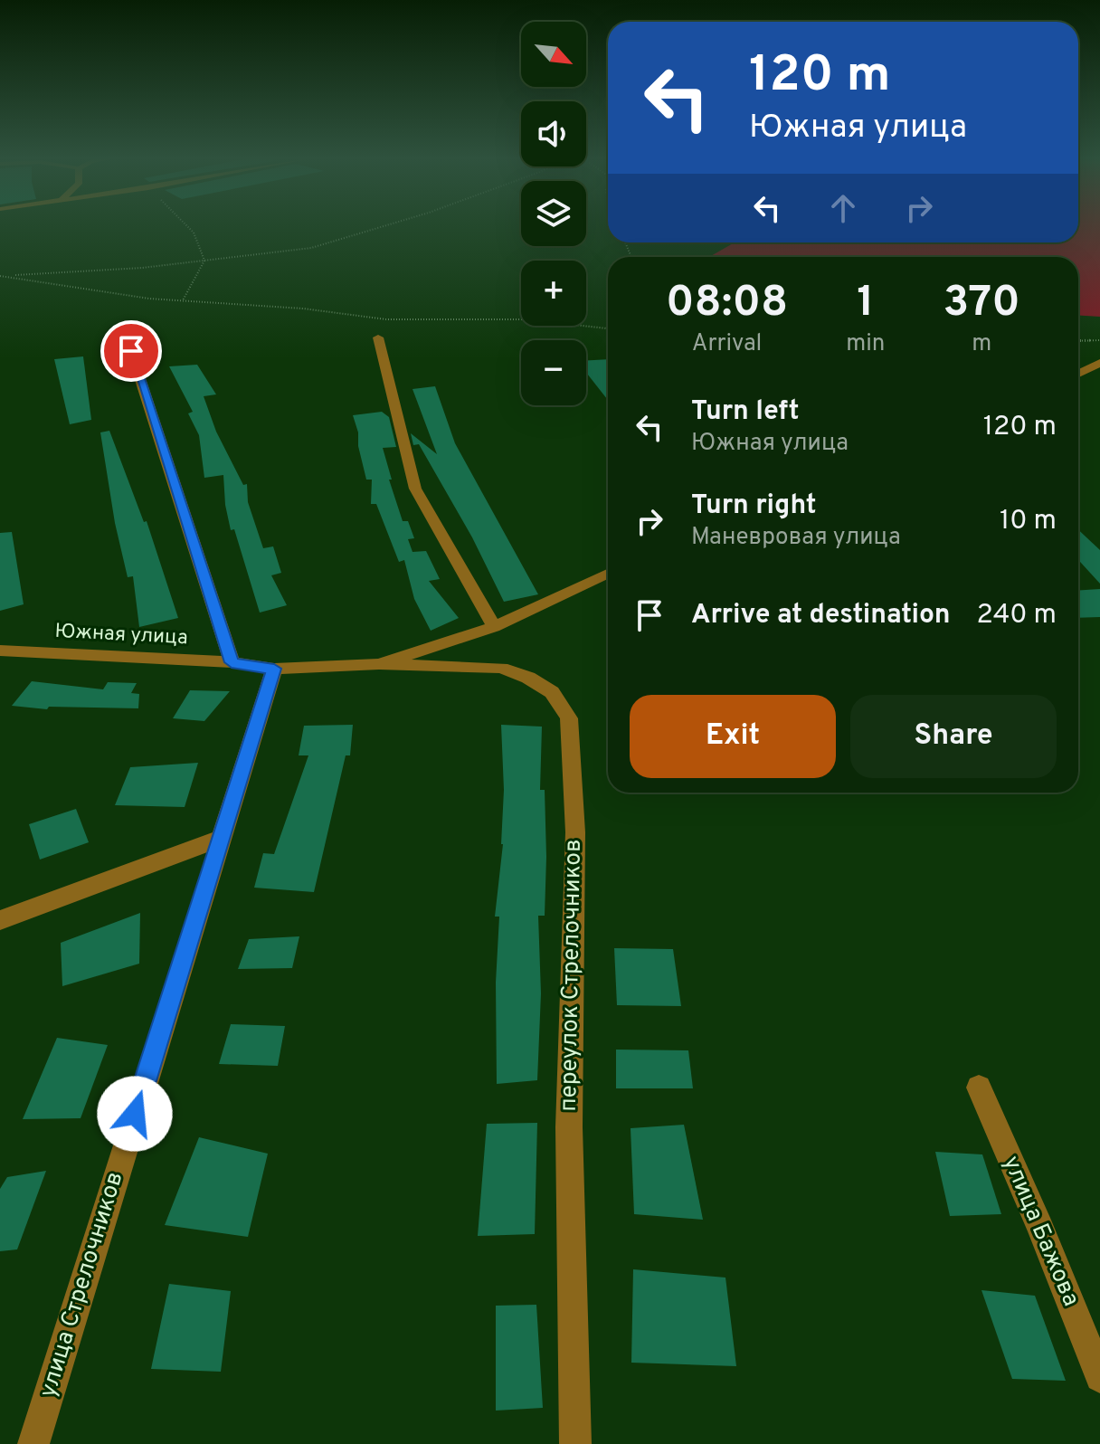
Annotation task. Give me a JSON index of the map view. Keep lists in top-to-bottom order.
{
  "streets": {
    "street": [
      "Южная улица",
      "переулок Стрелочников",
      "улица Бажова",
      "улица Стрелочников"
    ]
  },
  "crossings": [
    ["Южная улица", "переулок Стрелочников"],
    ["Южная улица", "улица Стрелочников"]
  ],
  "north": "bottom right",
  "page": {
    "map_buttons": ["+", "−"],
    "turn": ["120 m", "Южная улица"],
    "eta": [
      "08:08",
      "Arrival",
      "1",
      "min",
      "370",
      "m"
    ],
    "list": [
      {
        "name": "Turn left",
        "note": "Южная улица",
        "value": "120 m"
      },
      {
        "name": "Turn right",
        "note": "Маневровая улица",
        "value": "10 m"
      },
      {
        "name": "Arrive at destination",
        "value": "240 m"
      }
    ],
    "buttons": ["Exit", "Share"]
  }
}
